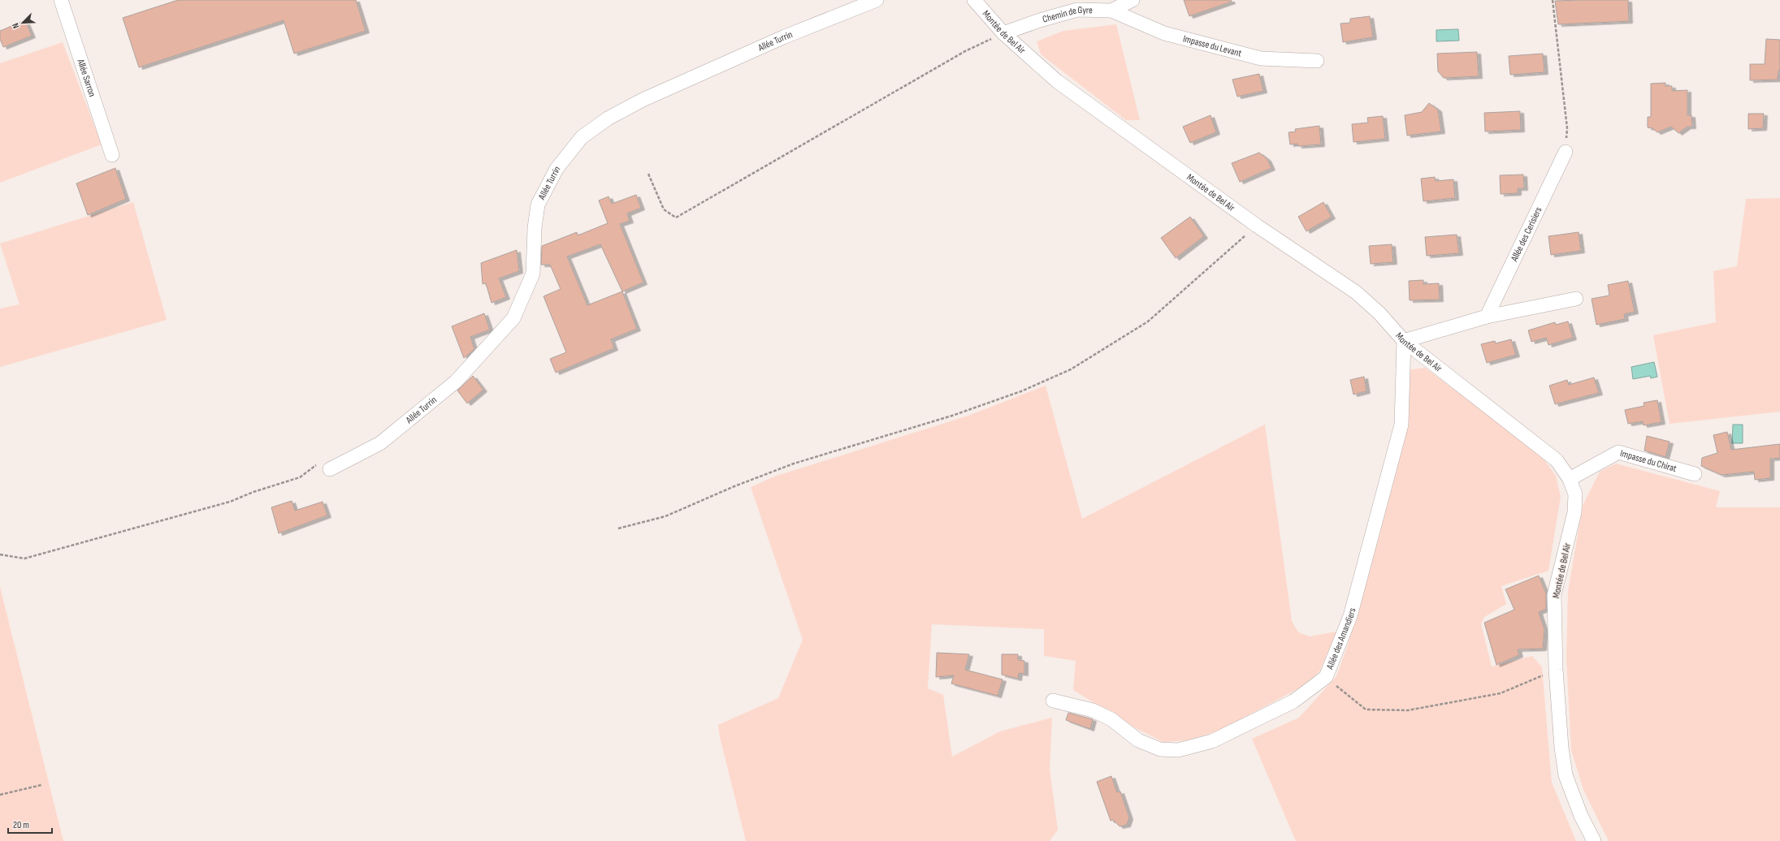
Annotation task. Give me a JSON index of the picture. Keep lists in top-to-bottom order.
{
  "streets": {
    "street": [
      "Chemin de Gyre",
      "Montée de Bel Air",
      "Allée Turrin",
      "Impasse du Levant",
      "Allée Sarron",
      "Allée des Cerisiers",
      "Impasse du Chirat",
      "Allée des Amandiers"
    ]
  },
  "crossings": [
    ["Chemin de Gyre", "Montée de Bel Air"],
    ["Chemin de Gyre", "Impasse du Levant"],
    ["Montée de Bel Air", "Impasse du Chirat"],
    ["Montée de Bel Air", "Allée des Amandiers"]
  ],
  "scale_bar": "20 m",
  "north": "bottom left"
}
